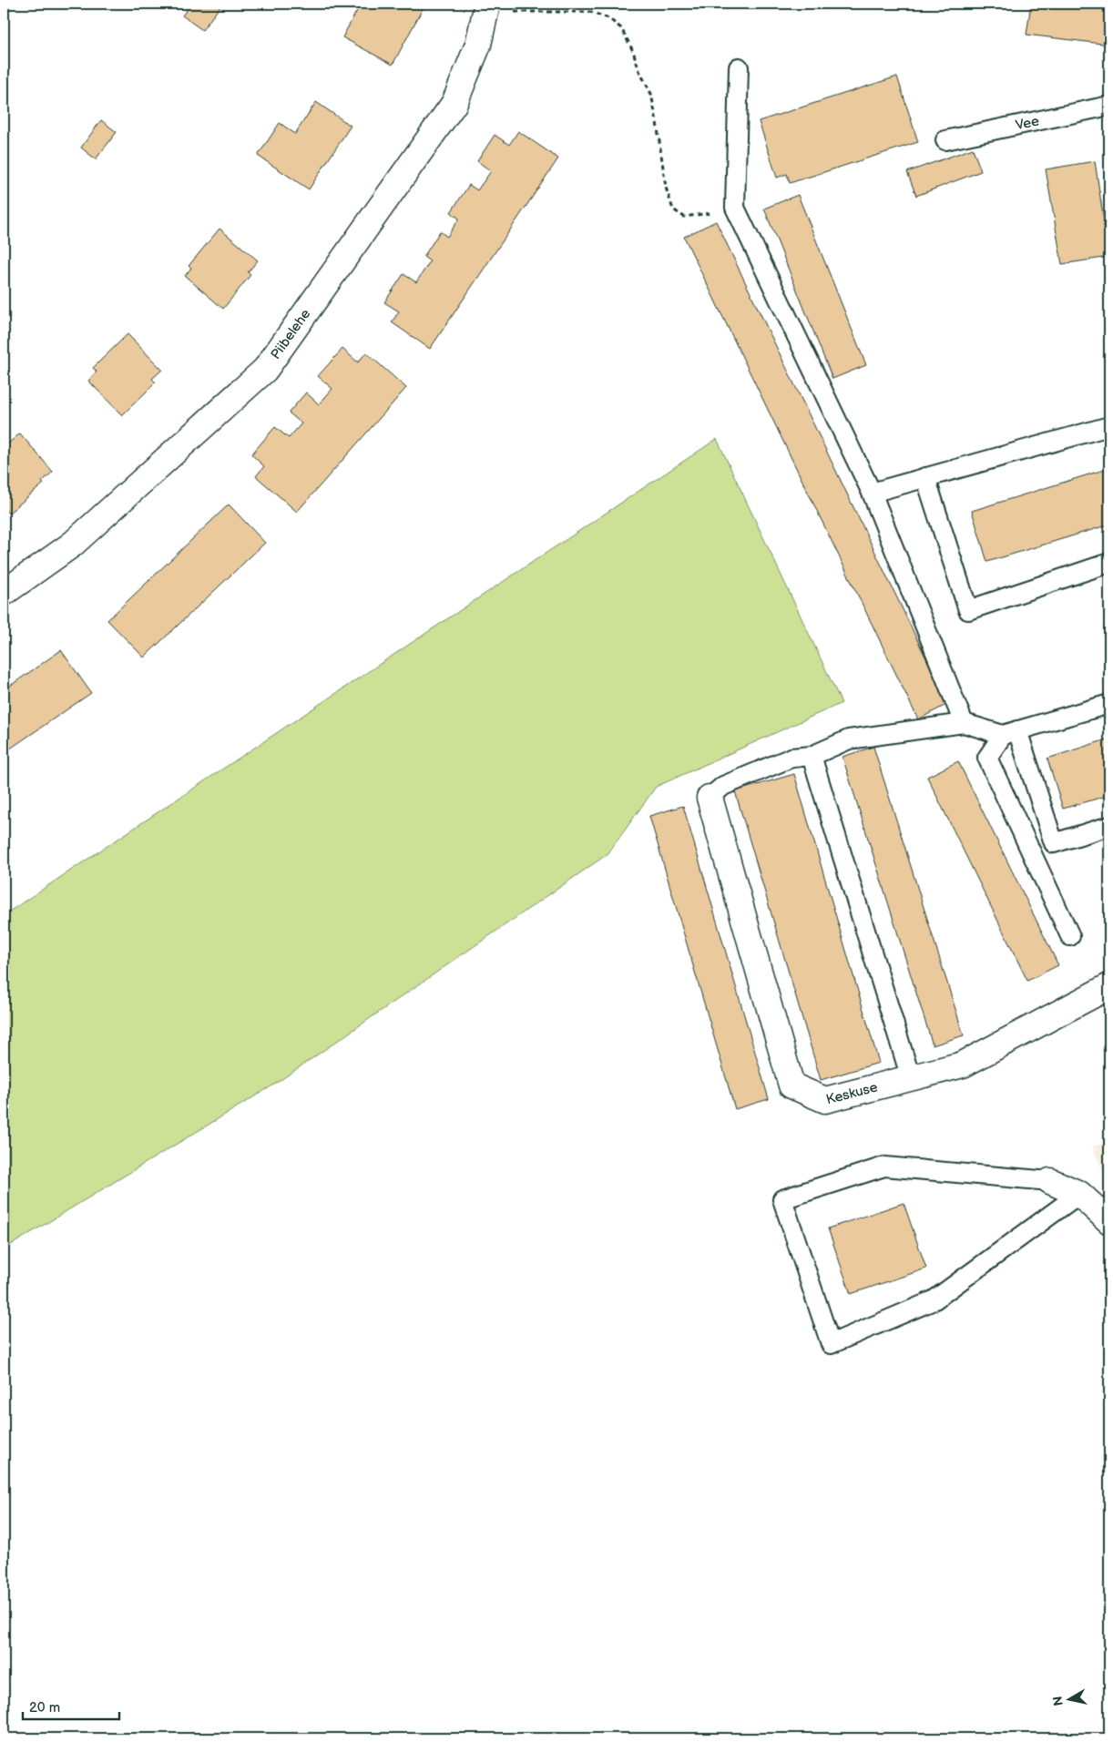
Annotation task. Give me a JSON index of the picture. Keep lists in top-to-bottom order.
{
  "streets": {
    "street": ["Piibelehe", "Keskuse"],
    "lane": ["Vee"]
  },
  "scale_bar": "20 m",
  "north": "left"
}
